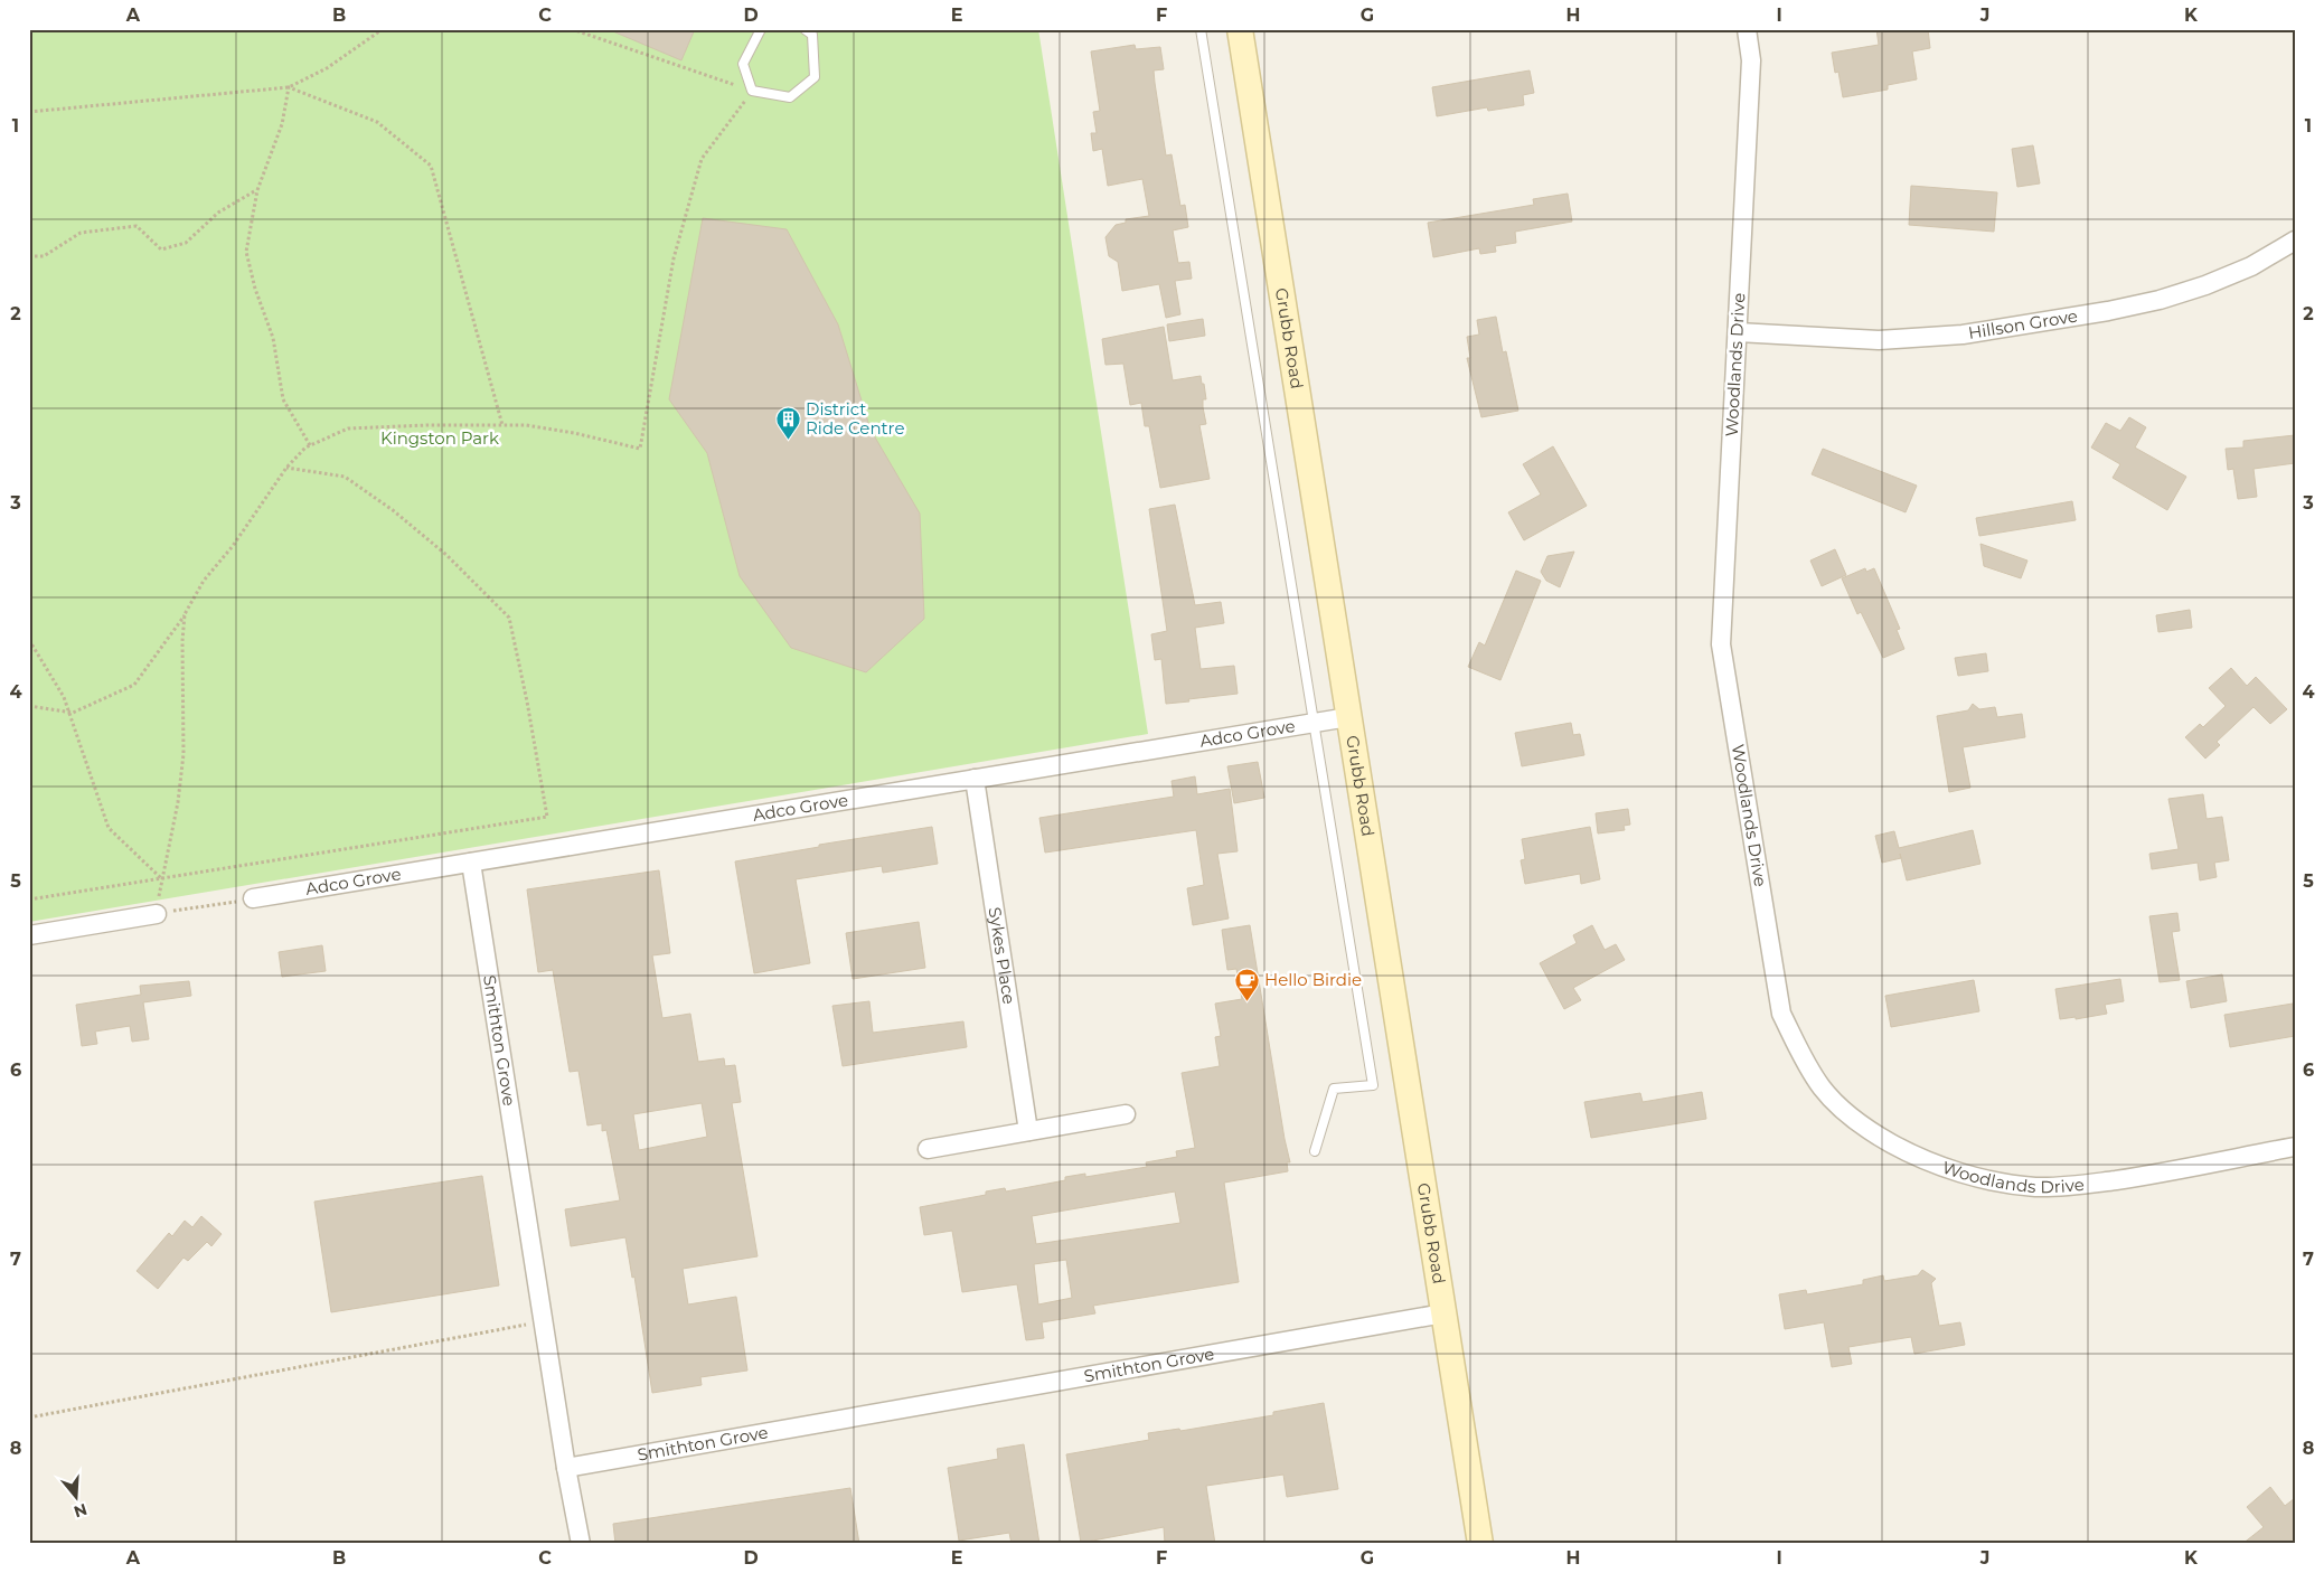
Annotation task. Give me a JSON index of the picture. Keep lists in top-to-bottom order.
{
  "streets": {
    "main road": ["Grubb Road"],
    "street": [
      "Hillson Grove",
      "Woodlands Drive",
      "Adco Grove",
      "Sykes Place",
      "Smithton Grove"
    ]
  },
  "crossings": [
    ["Hillson Grove", "Woodlands Drive"],
    ["Grubb Road", "Adco Grove"],
    ["Grubb Road", "Smithton Grove"],
    ["Adco Grove", "Sykes Place"],
    ["Adco Grove", "Smithton Grove"]
  ],
  "parks": ["Kingston Park"],
  "places": {
    "building": ["District Ride Centre"],
    "cafe": ["Hello Birdie"]
  },
  "north": "bottom",
  "grid": {
    "columns": [
      "A",
      "B",
      "C",
      "D",
      "E",
      "F",
      "G",
      "H",
      "I",
      "J",
      "K"
    ],
    "rows": [
      "1",
      "2",
      "3",
      "4",
      "5",
      "6",
      "7",
      "8"
    ]
  }
}
